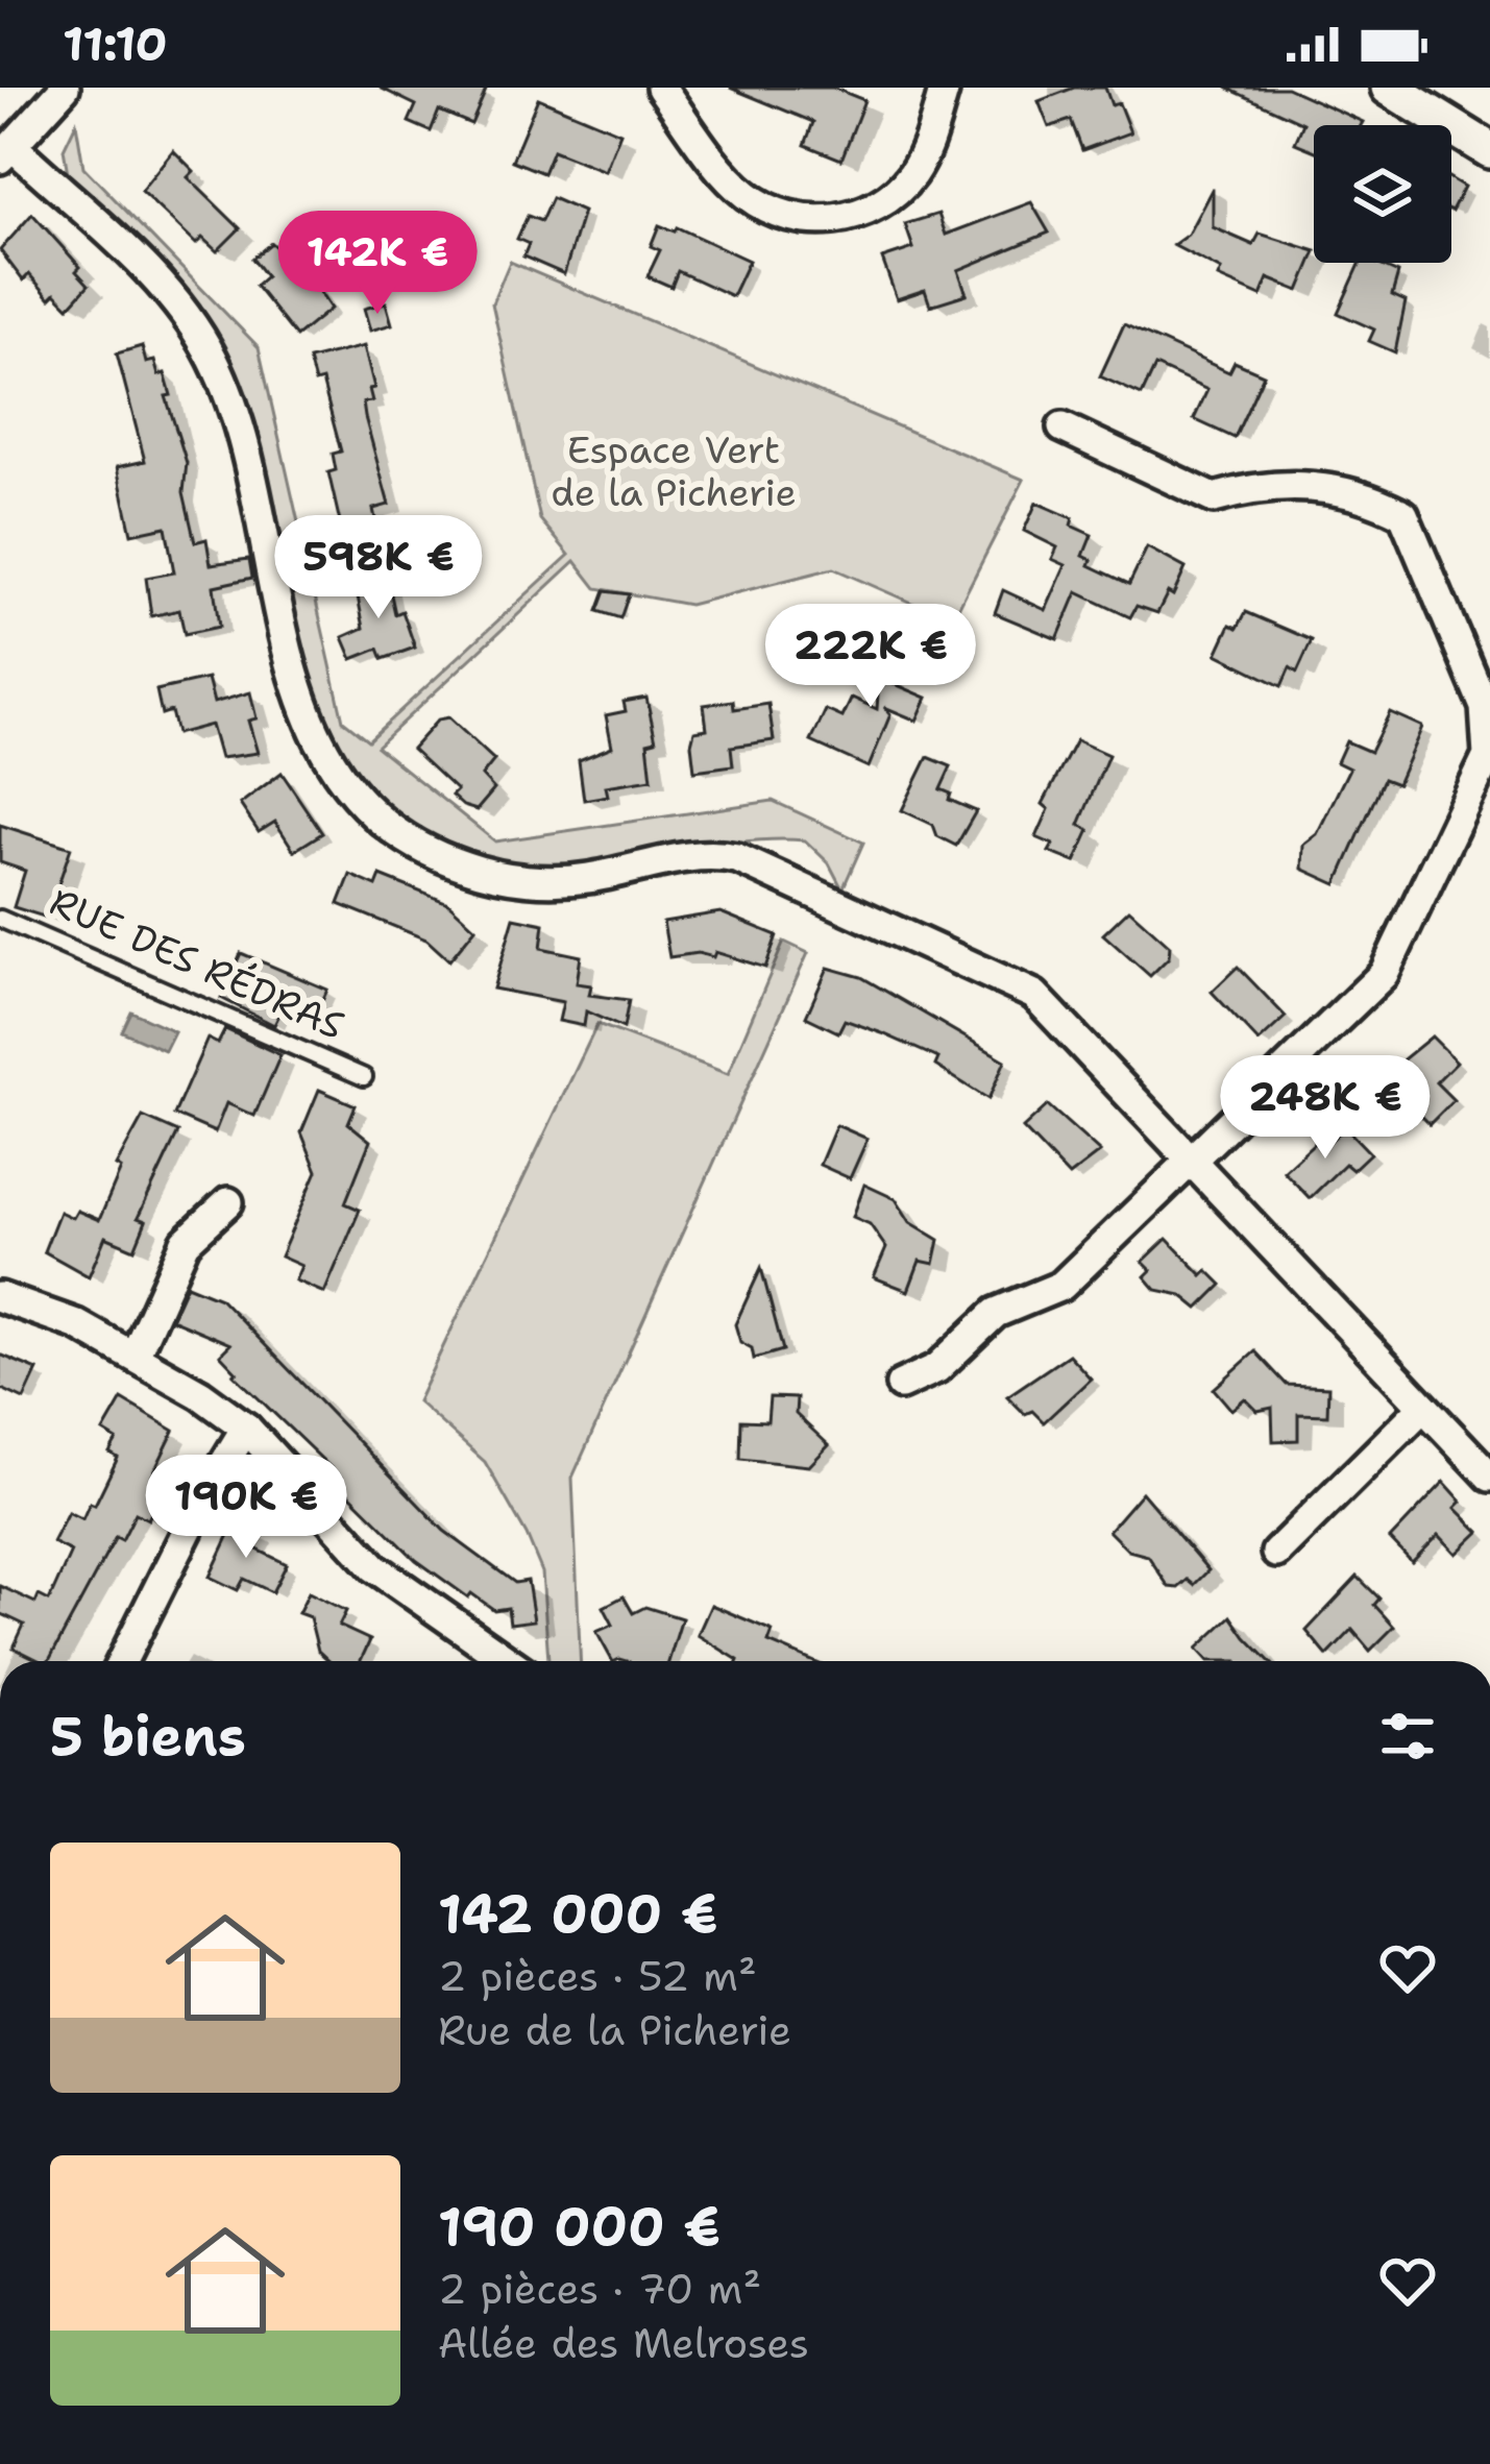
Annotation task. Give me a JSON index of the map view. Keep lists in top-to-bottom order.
{
  "streets": {
    "lane": ["RUE DES RÉDRAS"]
  },
  "parks": ["Espace Vert de la Picherie"],
  "page": {
    "status": "11:10",
    "price": [
      "142K €",
      "598K €",
      "222K €",
      "248K €",
      "190K €"
    ],
    "heading": "5 biens",
    "list": [
      {
        "name": "142 000 €",
        "note": "2 pièces · 52 m² · Rue de la Picherie"
      },
      {
        "name": "190 000 €",
        "note": "2 pièces · 70 m² · Allée des Melroses"
      }
    ]
  }
}
